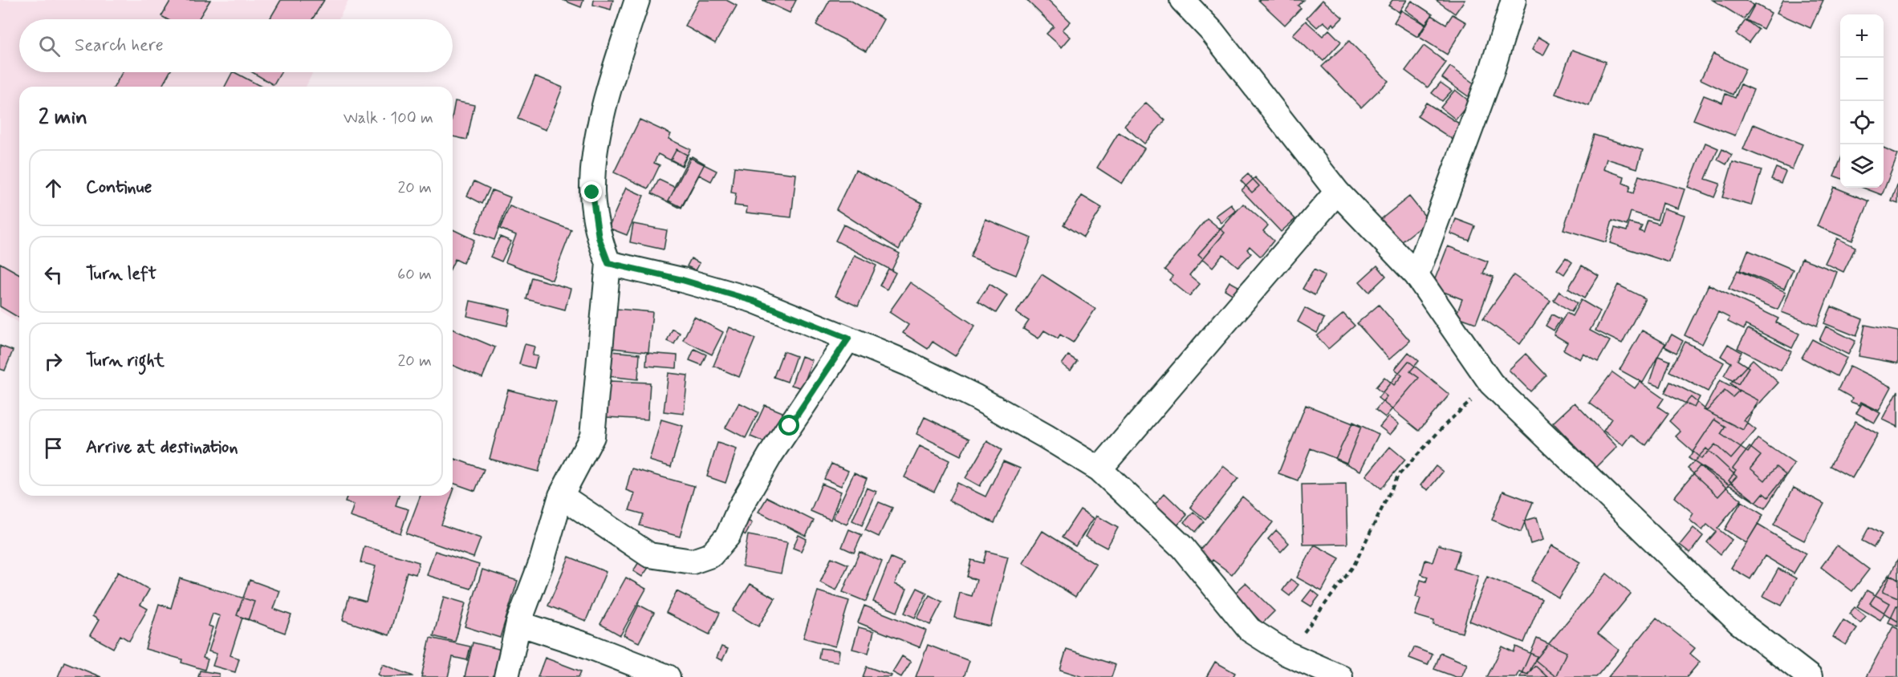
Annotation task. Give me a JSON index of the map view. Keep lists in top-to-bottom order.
{
  "page": {
    "map_buttons": ["+", "−"],
    "search": "Search here",
    "heading": ["2 min", "Walk · 100 m"],
    "list": [
      ["Continue", "20 m"],
      ["Turn left", "60 m"],
      ["Turn right", "20 m"],
      "Arrive at destination"
    ]
  }
}
